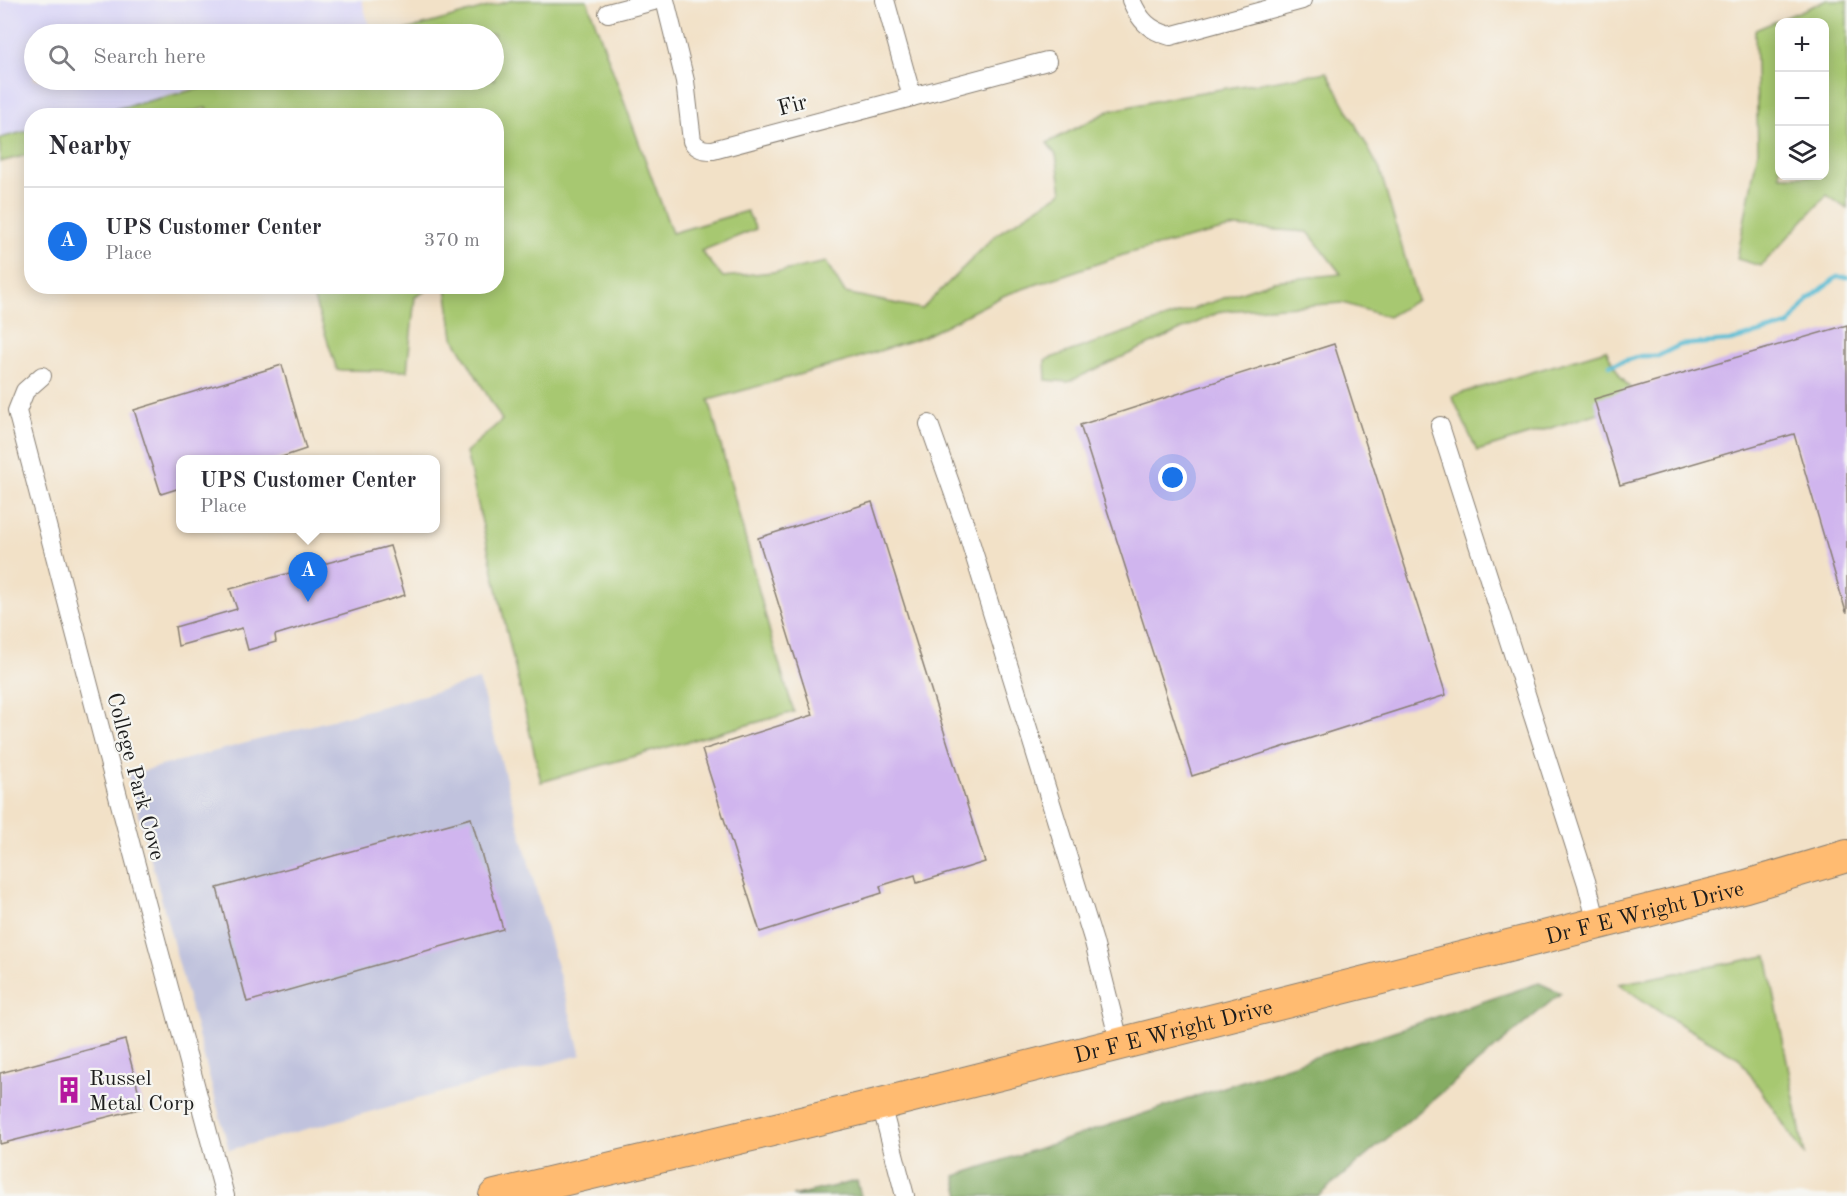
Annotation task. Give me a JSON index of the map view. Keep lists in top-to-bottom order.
{
  "streets": {
    "highway": ["Dr F E Wright Drive"],
    "street": ["Fir", "College Park Cove"]
  },
  "places": {
    "building": ["Russel Metal Corp"]
  },
  "page": {
    "map_buttons": ["+", "−"],
    "search": "Search here",
    "heading": "Nearby",
    "list": [
      {
        "mark": "A",
        "name": "UPS Customer Center",
        "note": "Place",
        "value": "370 m"
      }
    ],
    "popup": ["UPS Customer Center", "Place"],
    "pins": "A"
  }
}
